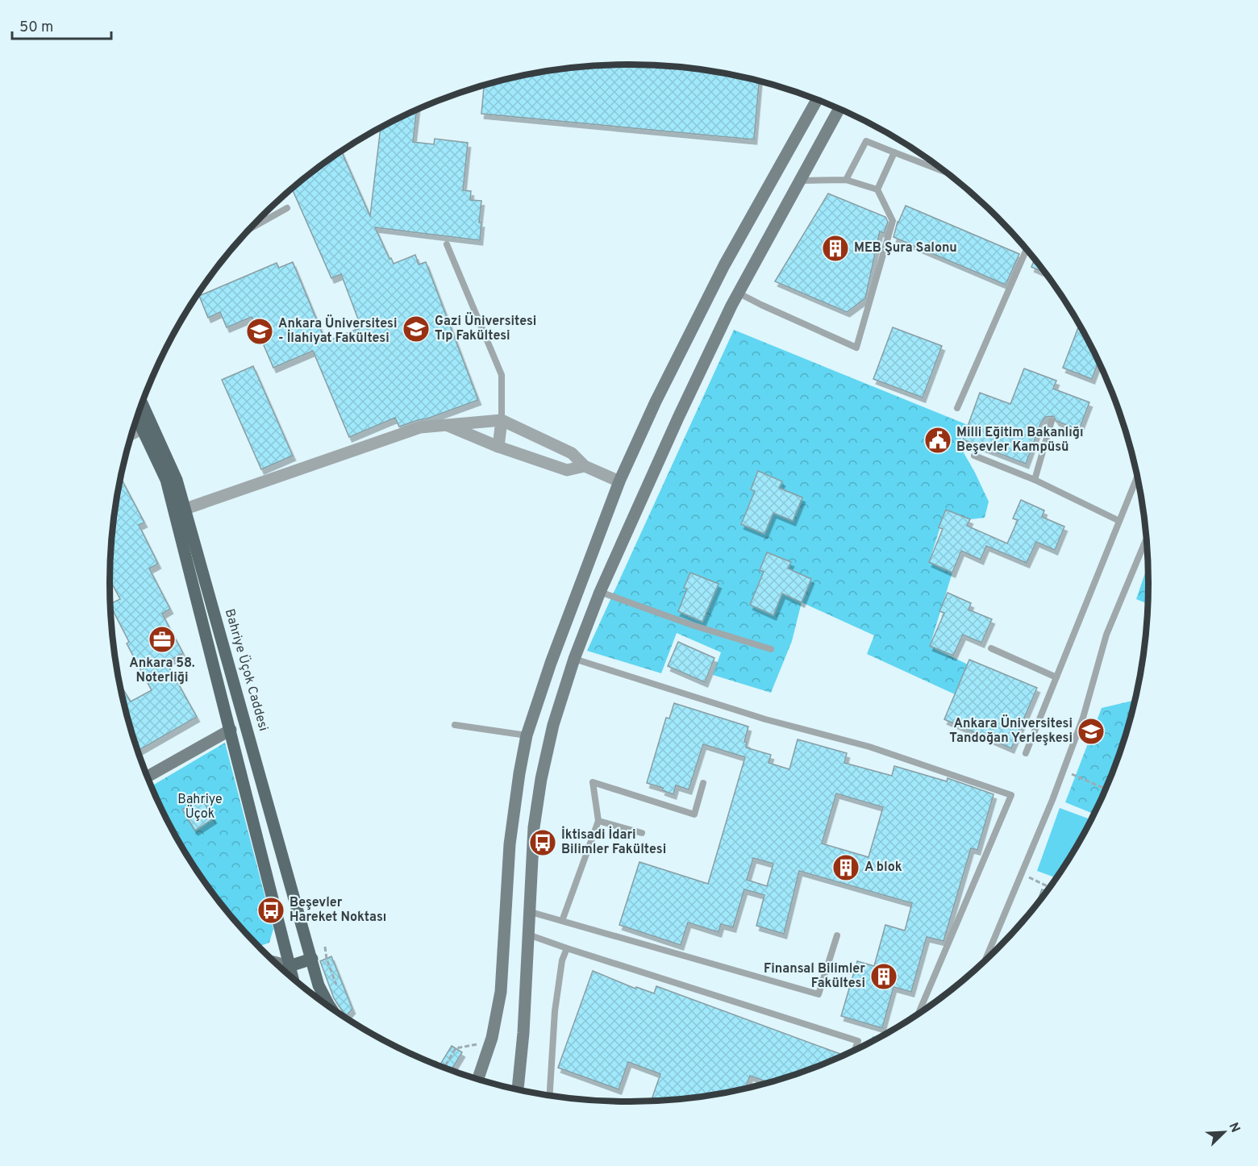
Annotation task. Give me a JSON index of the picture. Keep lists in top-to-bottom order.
{
  "streets": {
    "main road": ["Bahriye Üçok Caddesi"]
  },
  "parks": ["Bahriye Üçok"],
  "places": {
    "building": ["MEB Şura Salonu", "A blok", "Finansal Bilimler Fakültesi"],
    "school or university": ["Gazi Üniversitesi Tıp Fakültesi", "Ankara Üniversitesi - İlahiyat Fakültesi", "Ankara Üniversitesi Tandoğan Yerleşkesi"],
    "public building": ["Milli Eğitim Bakanlığı Beşevler Kampüsü"],
    "office": ["Ankara 58. Noterliği"],
    "bus stop": ["İktisadi İdari Bilimler Fakültesi", "Beşevler Hareket Noktası"]
  },
  "scale_bar": "50 m",
  "north": "top right"
}
